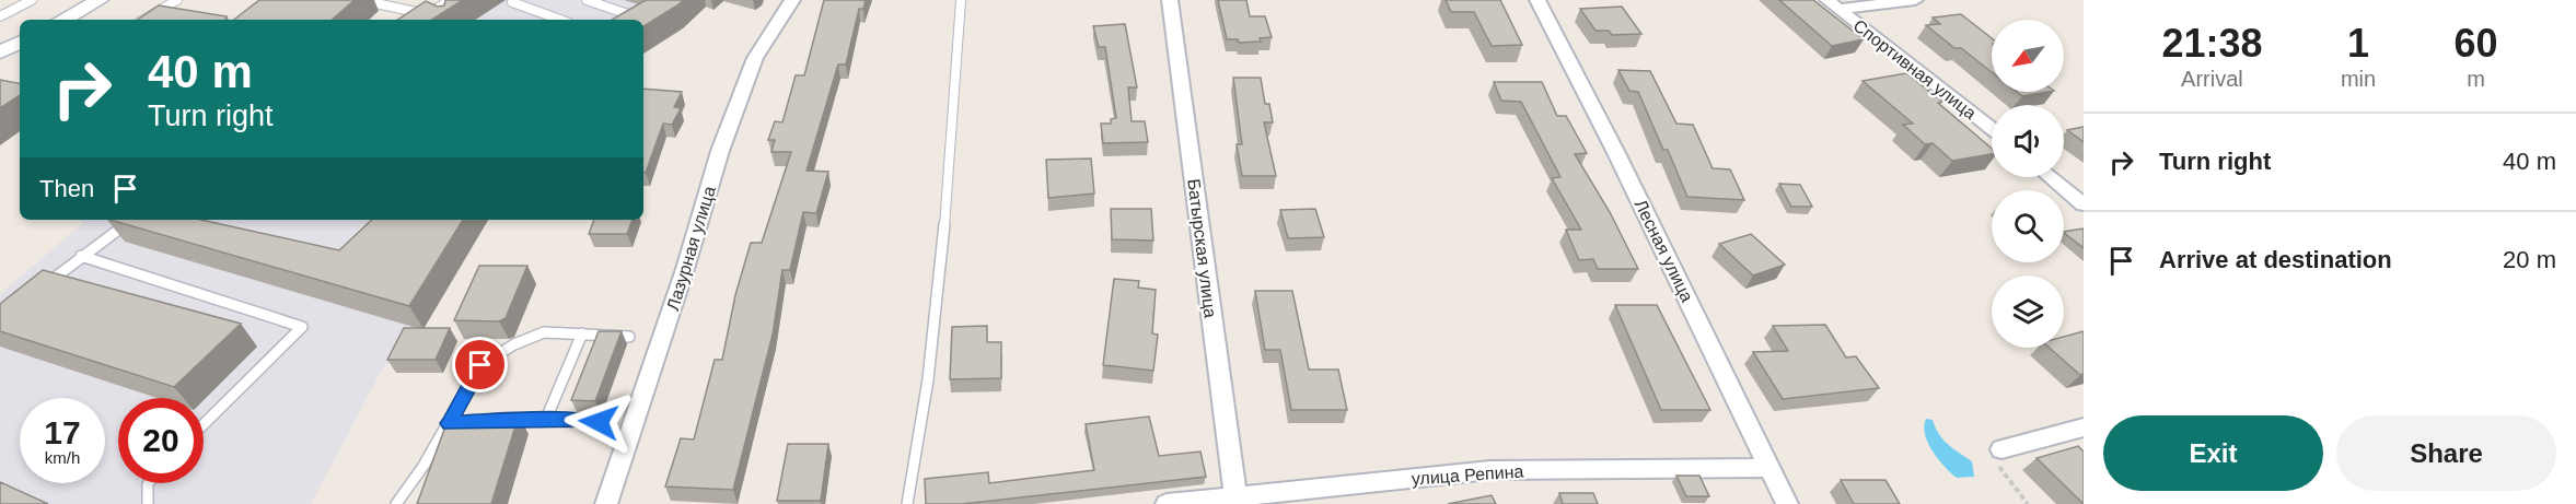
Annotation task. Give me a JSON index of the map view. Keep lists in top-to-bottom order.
{
  "streets": {
    "street": [
      "Спортивная улица",
      "Лазурная улица",
      "Батырская улица",
      "Лесная улица",
      "улица Репина"
    ]
  },
  "crossings": [
    ["Батырская улица", "улица Репина"],
    ["Лесная улица", "улица Репина"]
  ],
  "north": "bottom left",
  "page": {
    "eta": [
      "21:38",
      "Arrival",
      "1",
      "min",
      "60",
      "m"
    ],
    "turn": ["40 m", "Turn right"],
    "list": [
      {
        "name": "Turn right",
        "value": "40 m"
      },
      {
        "name": "Arrive at destination",
        "value": "20 m"
      }
    ],
    "then": "Then",
    "speed": "17 km/h",
    "limit": "20",
    "buttons": ["Exit", "Share"]
  }
}
